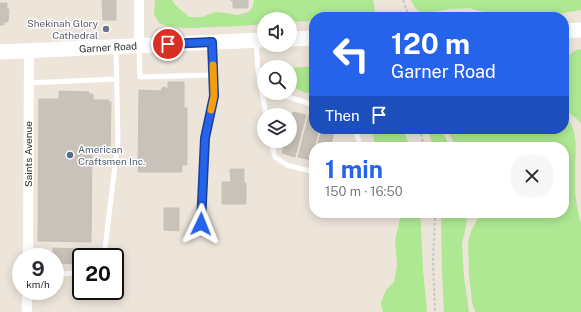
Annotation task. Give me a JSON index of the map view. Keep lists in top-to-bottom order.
{
  "streets": {
    "main road": ["Garner Road"],
    "street": ["Saints Avenue"]
  },
  "crossings": [
    ["Garner Road", "Saints Avenue"]
  ],
  "places": ["Shekinah Glory Cathedral", "American Craftsmen Inc."],
  "page": {
    "turn": ["120 m", "Garner Road"],
    "then": "Then",
    "heading": ["1 min", "150 m · 16:50"],
    "speed": "9 km/h",
    "limit": "20"
  }
}
